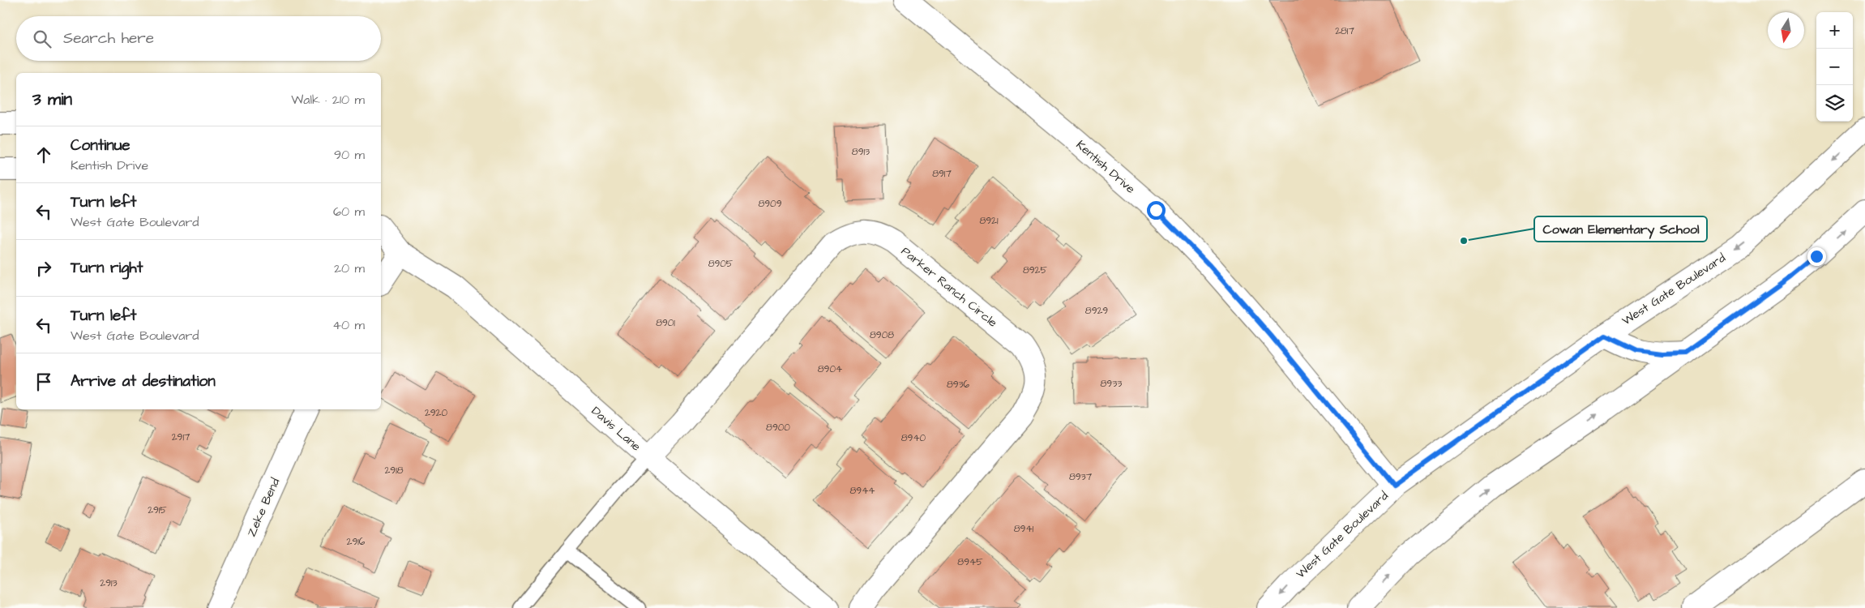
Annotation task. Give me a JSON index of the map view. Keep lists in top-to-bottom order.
{
  "streets": {
    "street": [
      "Kentish Drive",
      "Parker Ranch Circle",
      "West Gate Boulevard",
      "Davis Lane",
      "Zeke Bend"
    ]
  },
  "crossings": [
    ["Kentish Drive", "West Gate Boulevard"],
    ["Parker Ranch Circle", "Davis Lane"]
  ],
  "places": ["Cowan Elementary School"],
  "house_numbers": [
    "2817",
    "8913",
    "8917",
    "8909",
    "8921",
    "8905",
    "8925",
    "8929",
    "8901",
    "8908",
    "8904",
    "8933",
    "8936",
    "2920",
    "8900",
    "2917",
    "8940",
    "2918",
    "8937",
    "8944",
    "2915",
    "8941",
    "2916",
    "8945",
    "2913"
  ],
  "north": "bottom",
  "page": {
    "map_buttons": ["+", "−"],
    "search": "Search here",
    "heading": ["3 min", "Walk · 210 m"],
    "list": [
      ["Continue", "Kentish Drive", "90 m"],
      ["Turn left", "West Gate Boulevard", "60 m"],
      ["Turn right", "20 m"],
      ["Turn left", "West Gate Boulevard", "40 m"],
      "Arrive at destination"
    ]
  }
}
